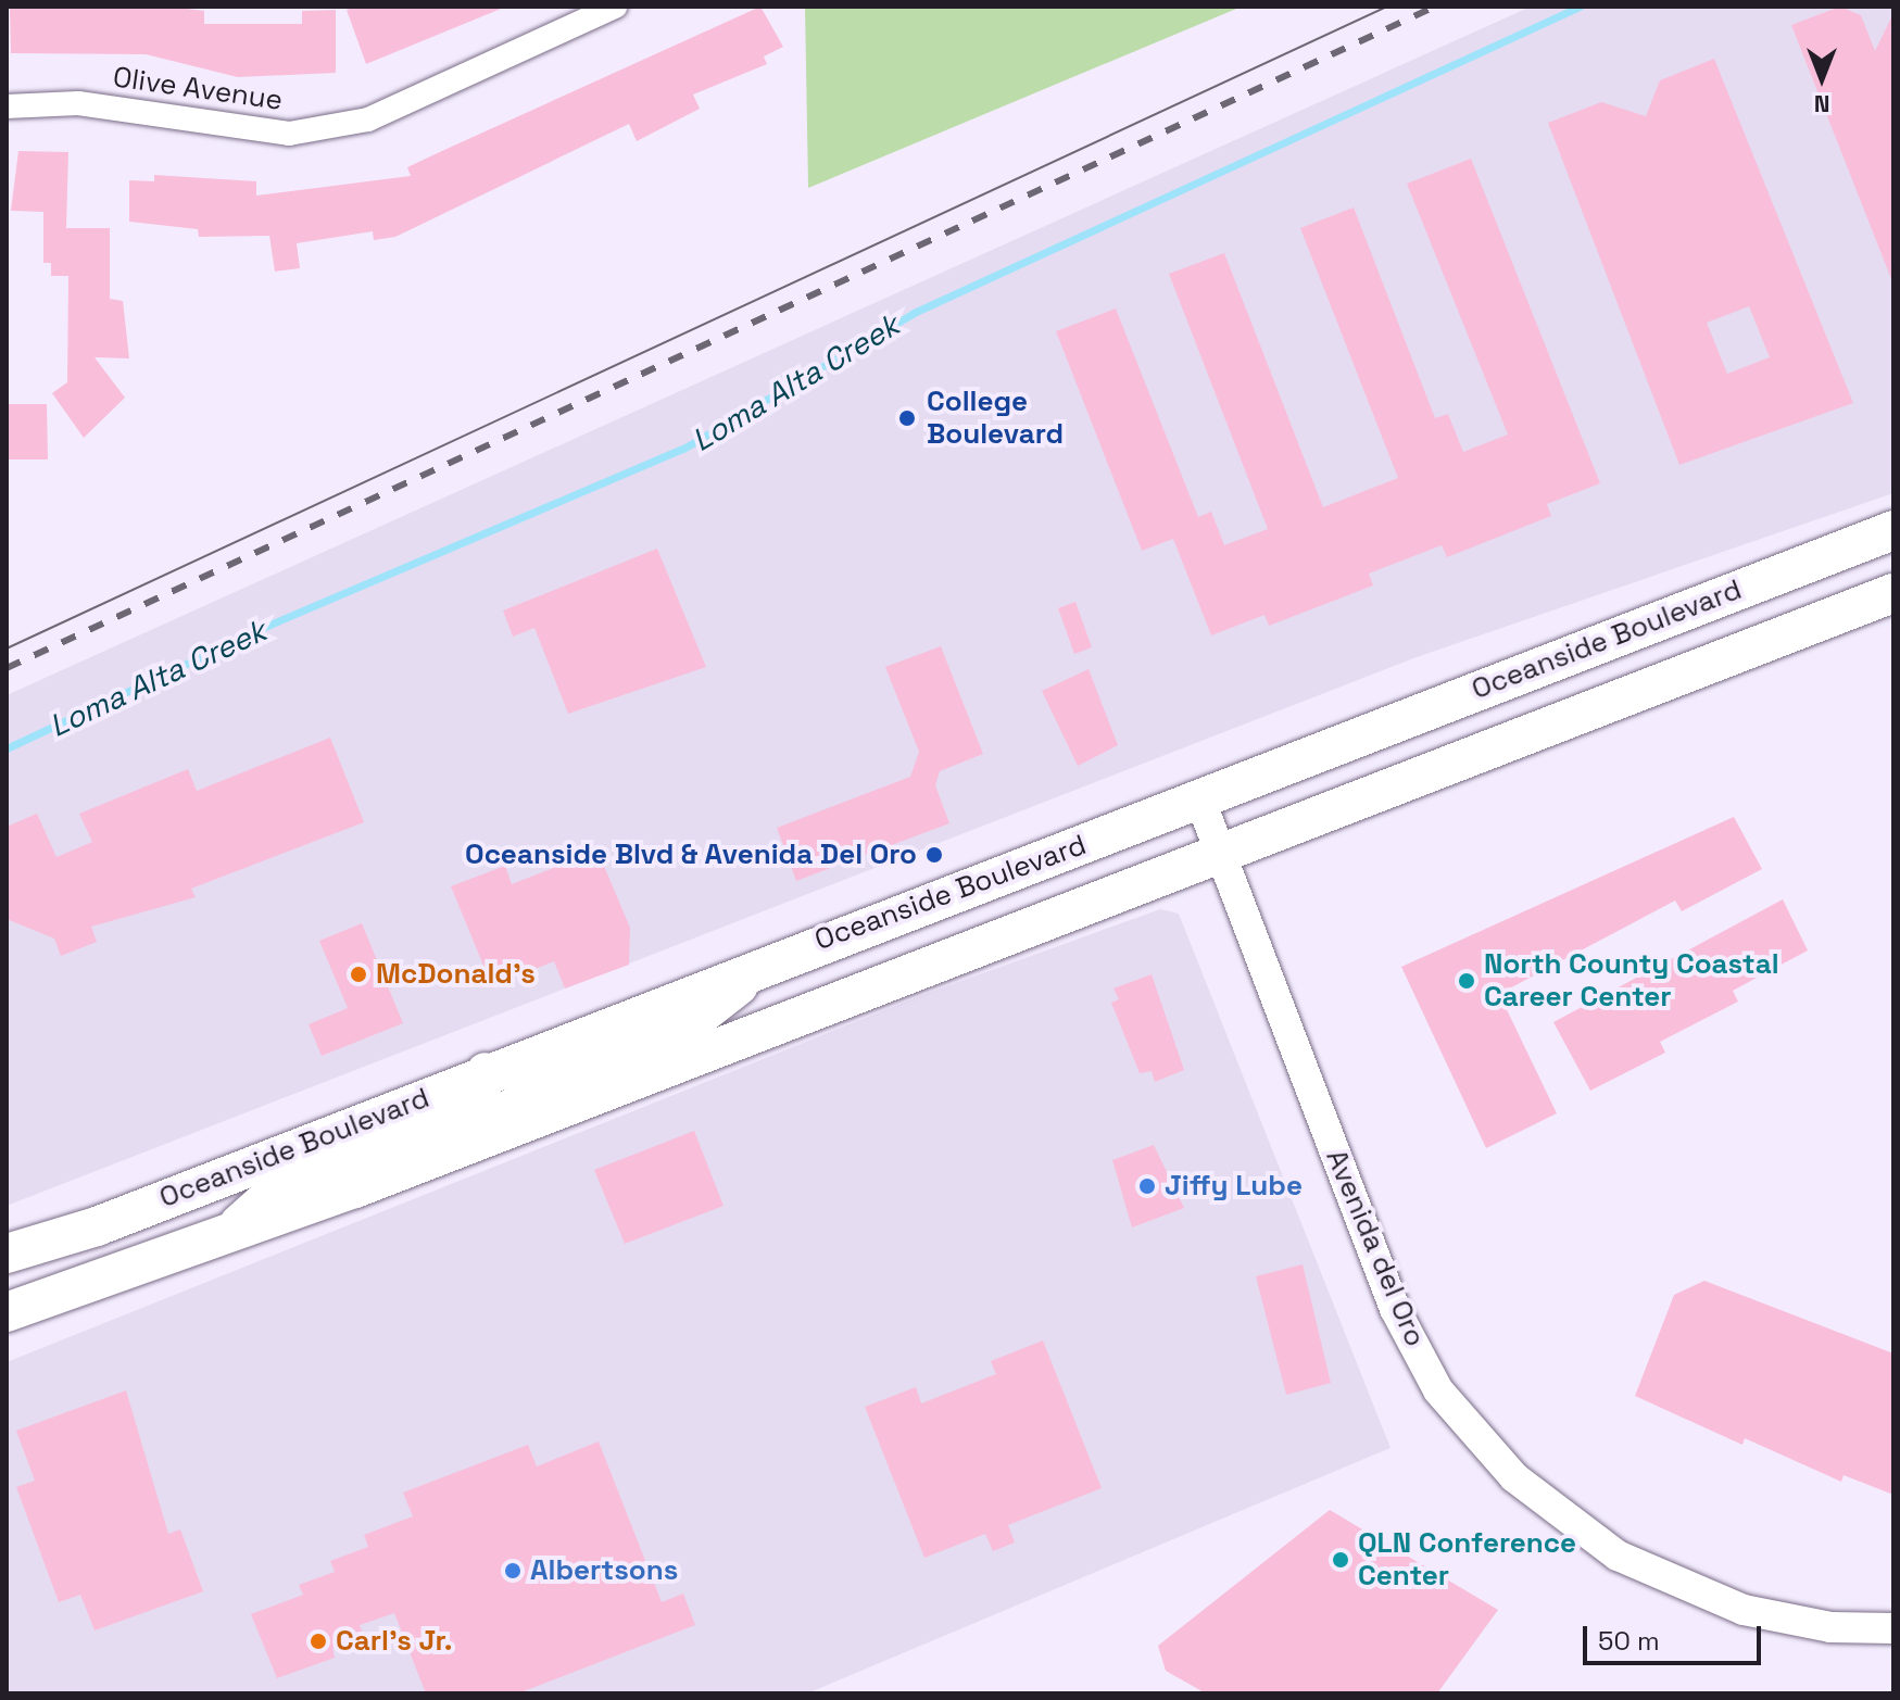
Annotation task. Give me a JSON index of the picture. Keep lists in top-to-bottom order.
{
  "streets": {
    "main road": ["Oceanside Boulevard"],
    "street": ["Olive Avenue", "Avenida del Oro"]
  },
  "crossings": [
    ["Oceanside Boulevard", "Avenida del Oro"]
  ],
  "water": ["Loma Alta Creek"],
  "places": [
    "College Boulevard",
    "Oceanside Blvd & Avenida Del Oro",
    "McDonald's",
    "North County Coastal Career Center",
    "Jiffy Lube",
    "QLN Conference Center",
    "Albertsons",
    "Carl's Jr."
  ],
  "scale_bar": "50 m",
  "north": "bottom"
}
